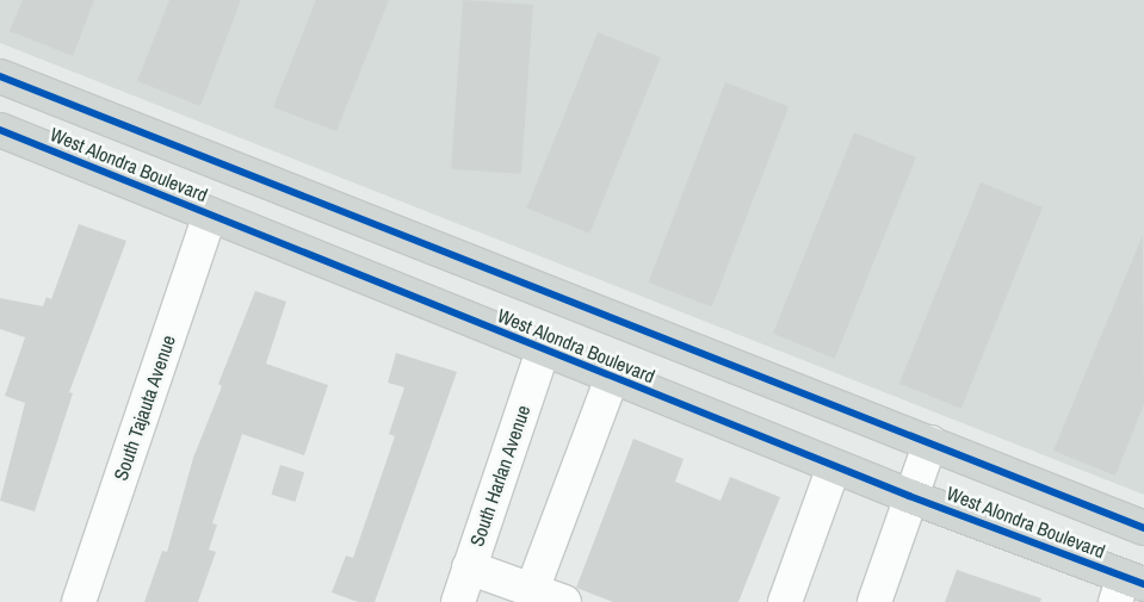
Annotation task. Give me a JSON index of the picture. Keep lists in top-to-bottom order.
{
  "streets": {
    "main road": ["West Alondra Boulevard"],
    "street": ["South Tajauta Avenue", "South Harlan Avenue"]
  },
  "crossings": [
    ["West Alondra Boulevard", "South Tajauta Avenue"],
    ["West Alondra Boulevard", "South Harlan Avenue"]
  ]
}
